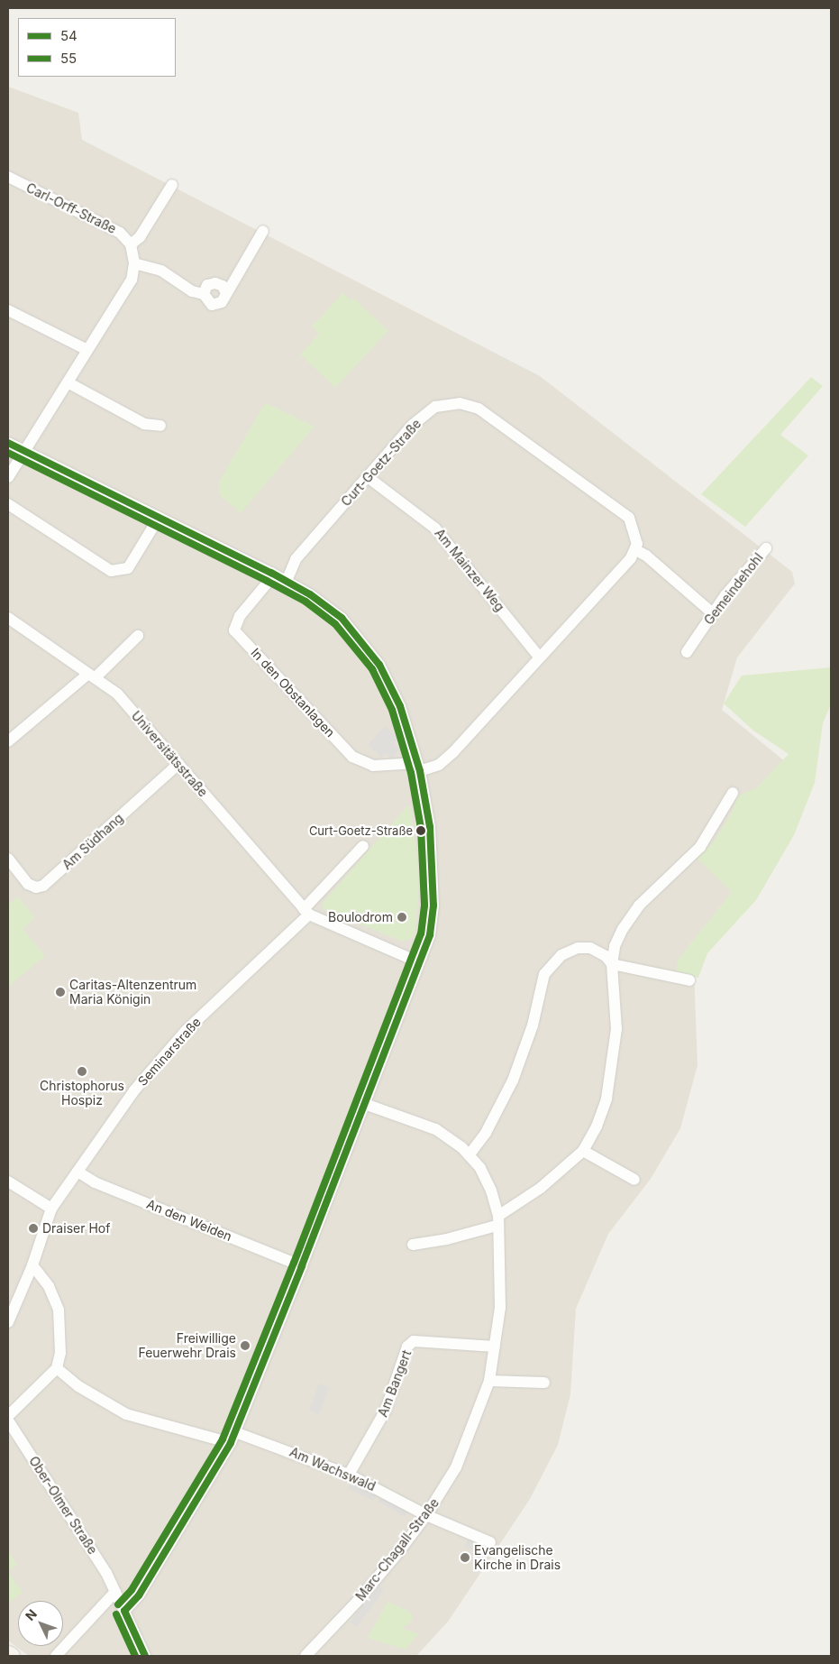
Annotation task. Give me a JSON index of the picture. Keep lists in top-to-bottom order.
{
  "streets": {
    "street": [
      "Carl-Orff-Straße",
      "Curt-Goetz-Straße",
      "Am Mainzer Weg",
      "Gemeindehohl",
      "In den Obstanlagen",
      "Universitätsstraße",
      "Am Südhang",
      "Seminarstraße",
      "An den Weiden",
      "Am Bangert",
      "Am Wachswald",
      "Ober-Olmer Straße",
      "Marc-Chagall-Straße"
    ]
  },
  "crossings": [
    ["Curt-Goetz-Straße", "Am Mainzer Weg"],
    ["Universitätsstraße", "Am Südhang"],
    ["Universitätsstraße", "Seminarstraße"],
    ["Seminarstraße", "An den Weiden"],
    ["Am Bangert", "Am Wachswald"],
    ["Am Bangert", "Marc-Chagall-Straße"],
    ["Am Wachswald", "Marc-Chagall-Straße"]
  ],
  "places": [
    "Curt-Goetz-Straße",
    "Boulodrom",
    "Caritas-Altenzentrum Maria Königin",
    "Christophorus Hospiz",
    "Draiser Hof",
    "Freiwillige Feuerwehr Drais",
    "Evangelische Kirche in Drais"
  ],
  "lines": ["transit line 54", "transit line 55"],
  "legend": ["54", "55"],
  "north": "top left"
}
